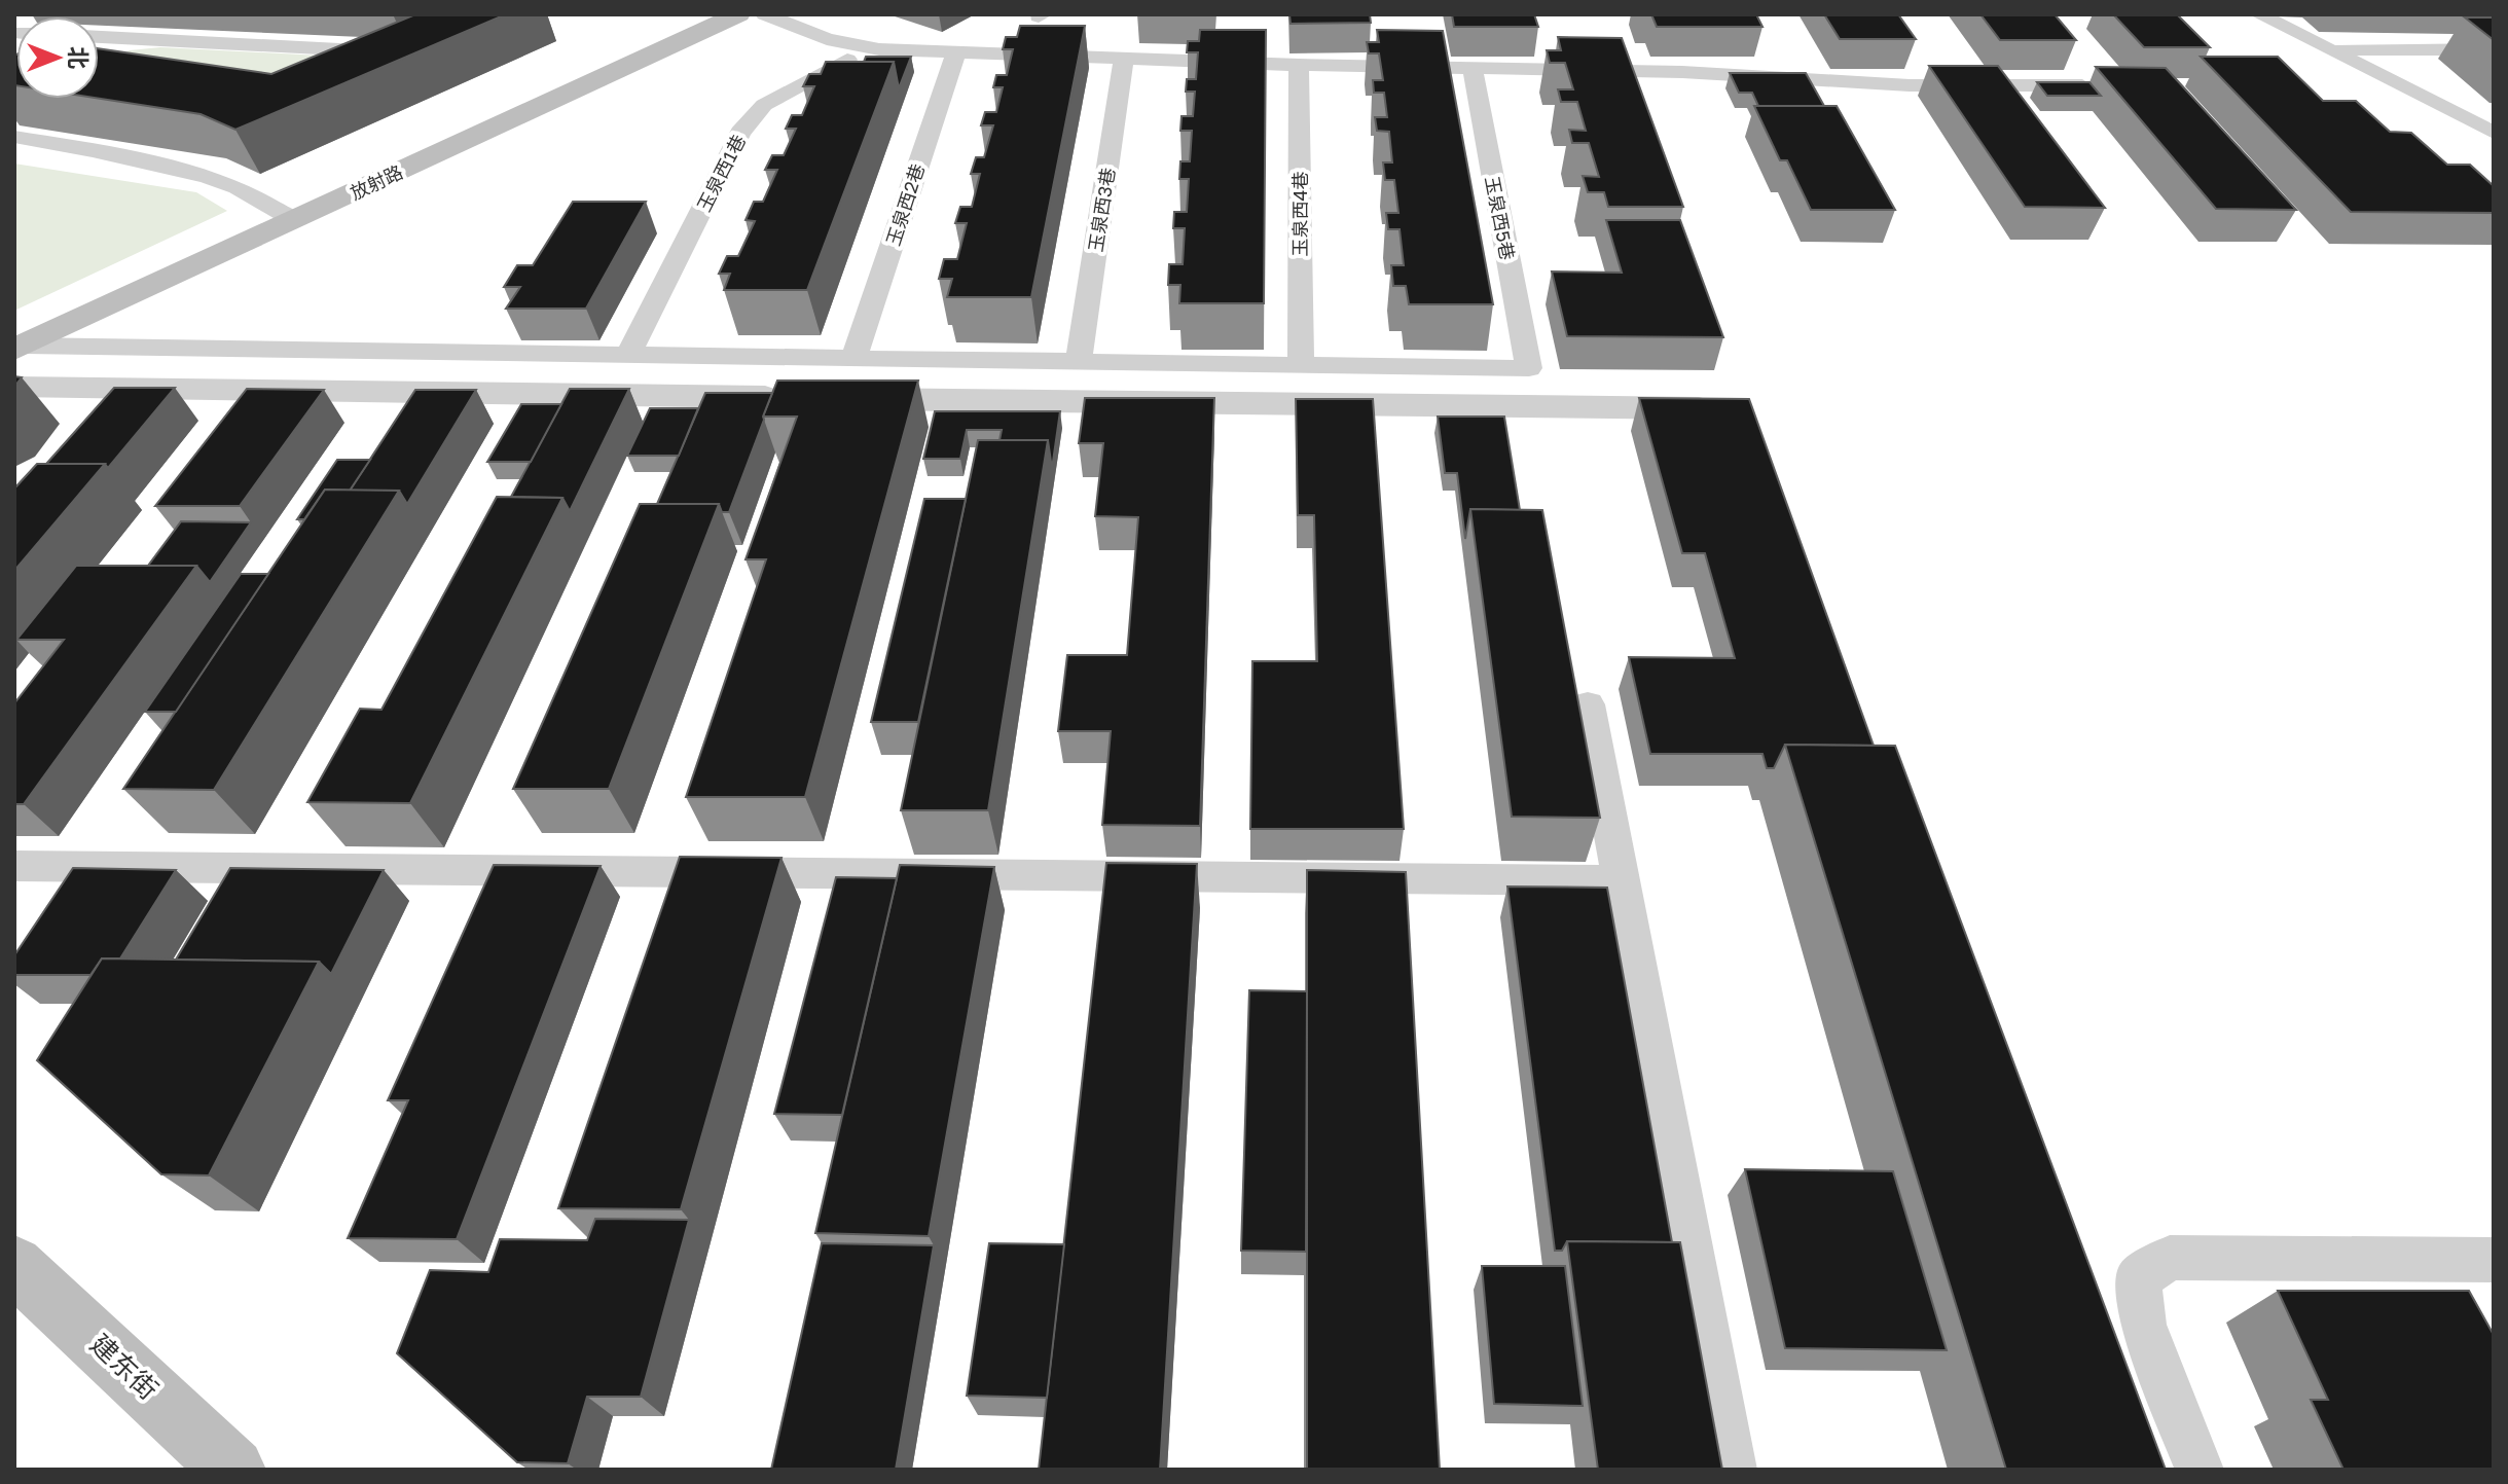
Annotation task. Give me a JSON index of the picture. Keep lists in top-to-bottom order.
{
  "streets": {
    "street": ["放射路", "建东街"],
    "lane": [
      "玉泉西1巷",
      "玉泉西2巷",
      "玉泉西3巷",
      "玉泉西4巷",
      "玉泉西5巷"
    ]
  },
  "crossings": [
    ["玉泉西4巷", "玉泉西5巷"]
  ],
  "north": "right"
}
